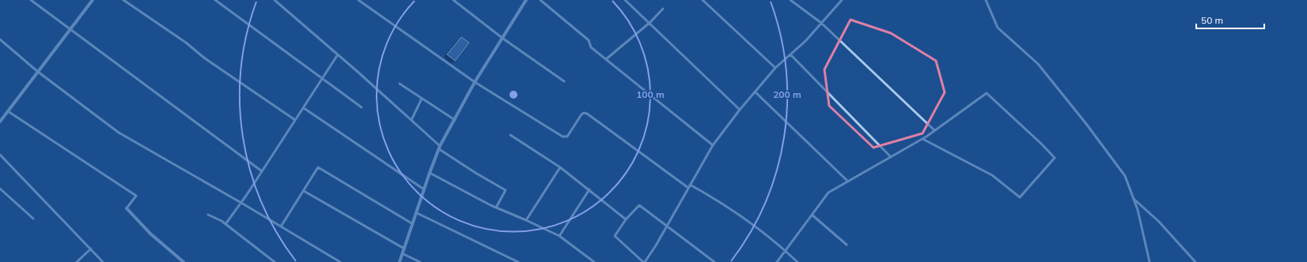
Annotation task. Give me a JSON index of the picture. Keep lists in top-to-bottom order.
{
  "scale_bar": "50 m",
  "rings": ["100 m", "200 m"]
}
